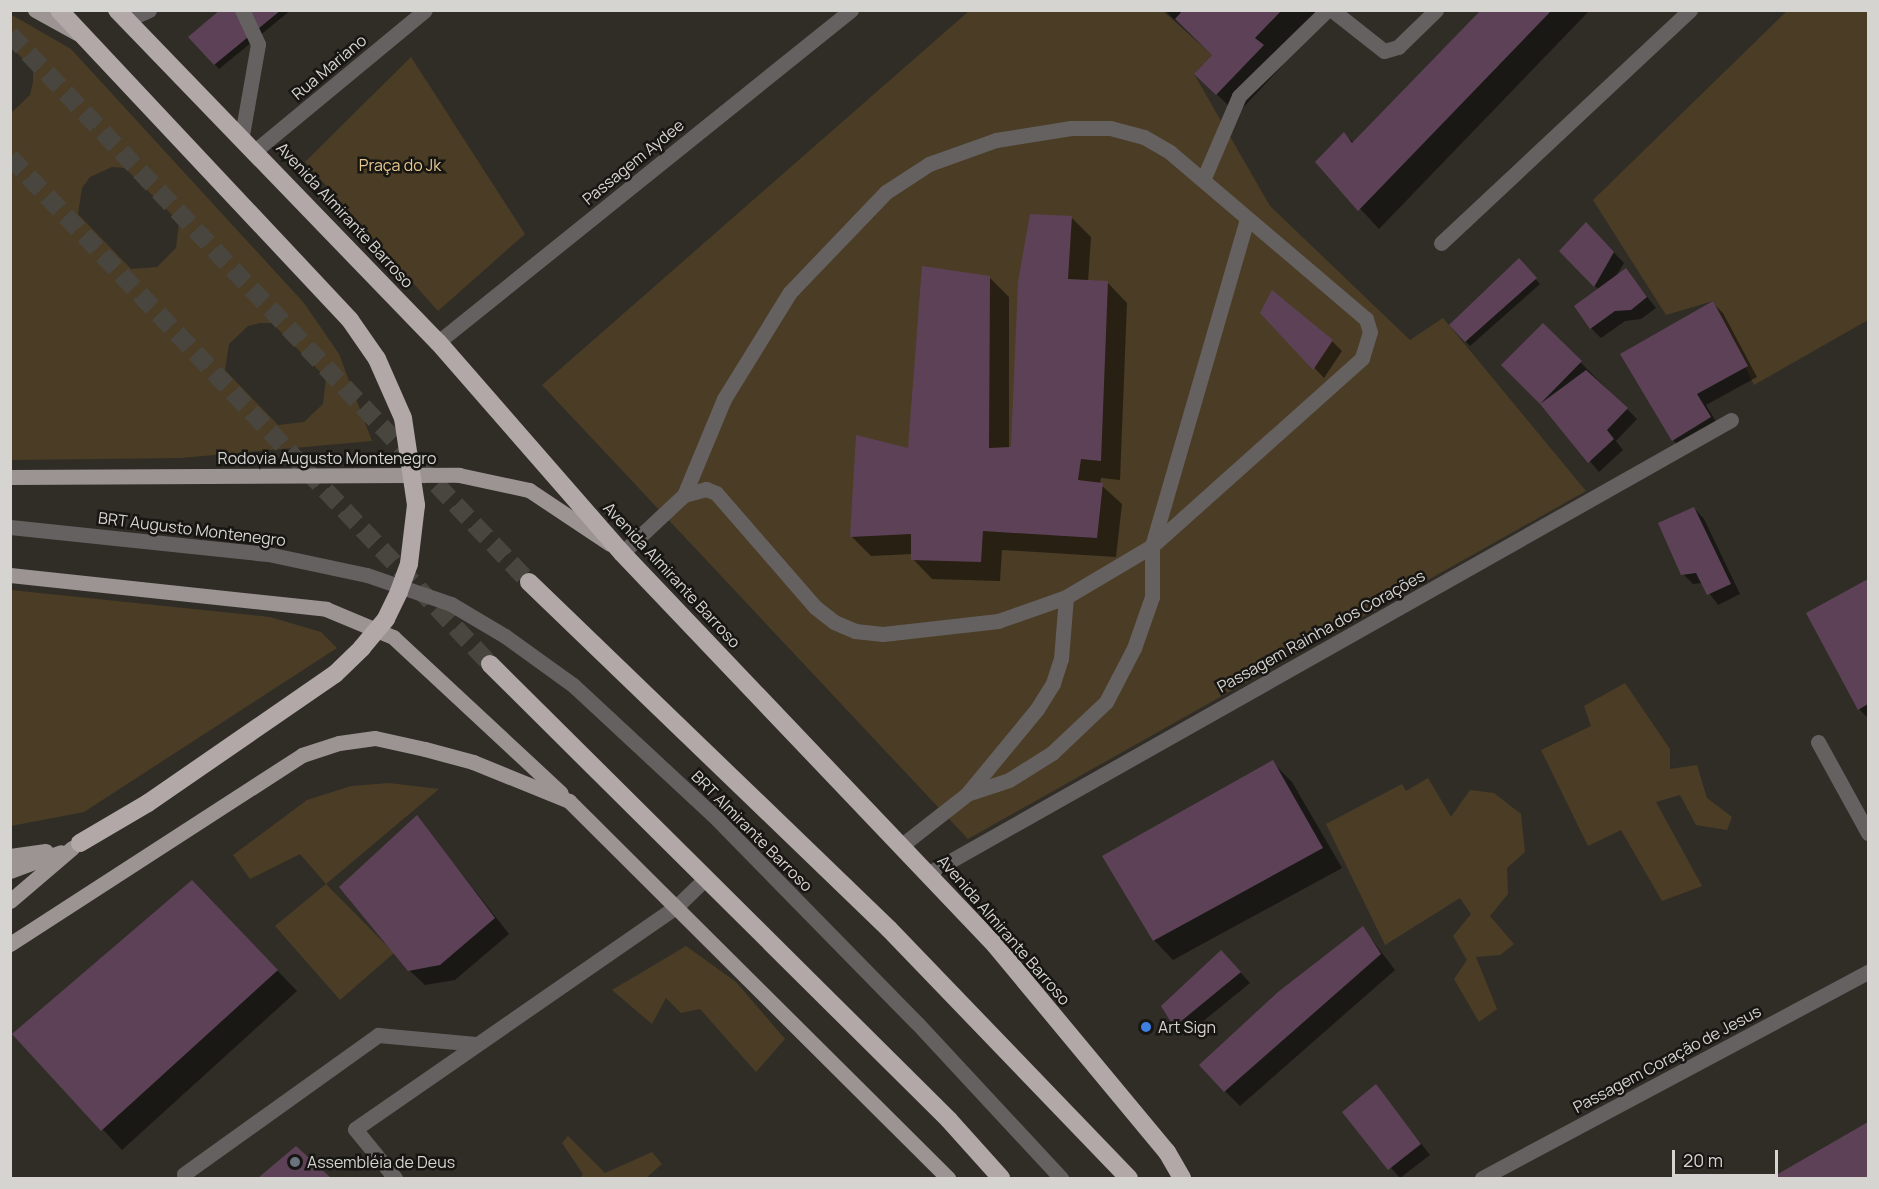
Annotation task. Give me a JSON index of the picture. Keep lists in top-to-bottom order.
{
  "streets": {
    "highway": ["Avenida Almirante Barroso"],
    "main road": ["Rodovia Augusto Montenegro"],
    "street": [
      "Rua Mariano",
      "Passagem Aydee",
      "BRT Augusto Montenegro",
      "Passagem Rainha dos Corações",
      "BRT Almirante Barroso",
      "Passagem Coração de Jesus"
    ]
  },
  "crossings": [
    ["Rua Mariano", "Avenida Almirante Barroso"],
    ["Passagem Aydee", "Avenida Almirante Barroso"],
    ["Avenida Almirante Barroso", "Rodovia Augusto Montenegro"],
    ["Avenida Almirante Barroso", "Passagem Rainha dos Corações"],
    ["BRT Augusto Montenegro", "BRT Almirante Barroso"]
  ],
  "parks": ["Praça do Jk"],
  "places": ["Art Sign", "Assembléia de Deus"],
  "scale_bar": "20 m"
}
